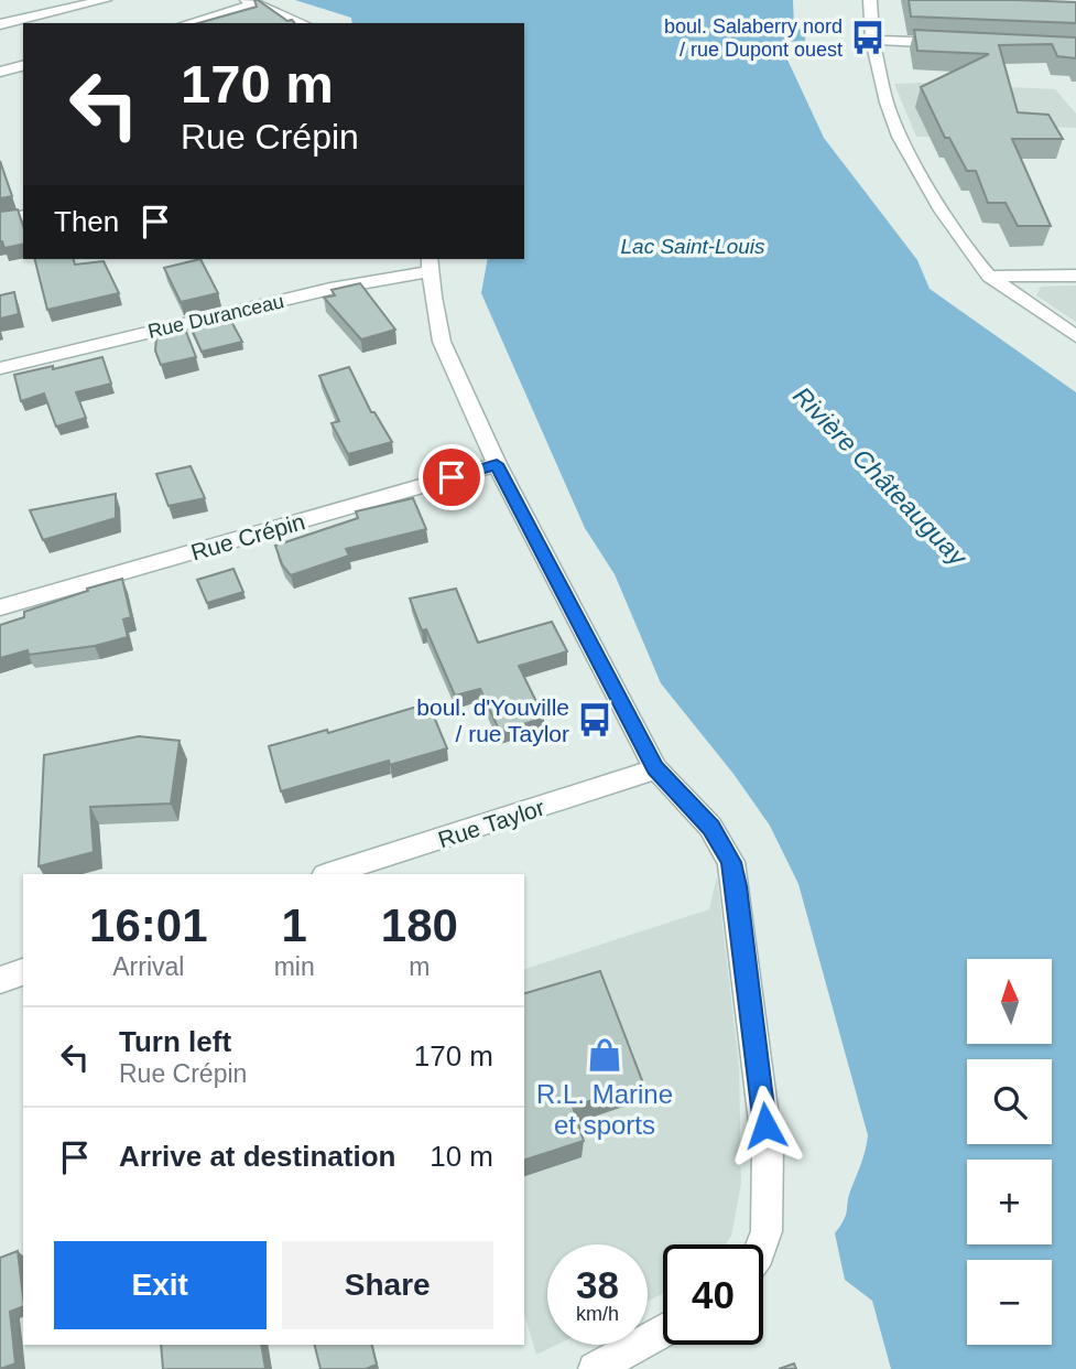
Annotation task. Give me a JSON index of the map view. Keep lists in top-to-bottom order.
{
  "streets": {
    "street": ["Rue Duranceau", "Rue Crépin", "Rue Taylor"]
  },
  "water": ["Lac Saint-Louis", "Rivière Châteauguay"],
  "places": {
    "bus stop": ["boul. Salaberry nord / rue Dupont ouest", "boul. d'Youville / rue Taylor"],
    "shop": ["R.L. Marine et sports"]
  },
  "north": "top",
  "page": {
    "turn": ["170 m", "Rue Crépin"],
    "then": "Then",
    "eta": [
      "16:01",
      "Arrival",
      "1",
      "min",
      "180",
      "m"
    ],
    "map_buttons": ["+", "−"],
    "list": [
      {
        "name": "Turn left",
        "note": "Rue Crépin",
        "value": "170 m"
      },
      {
        "name": "Arrive at destination",
        "value": "10 m"
      }
    ],
    "buttons": ["Exit", "Share"],
    "speed": "38 km/h",
    "limit": "40"
  }
}
